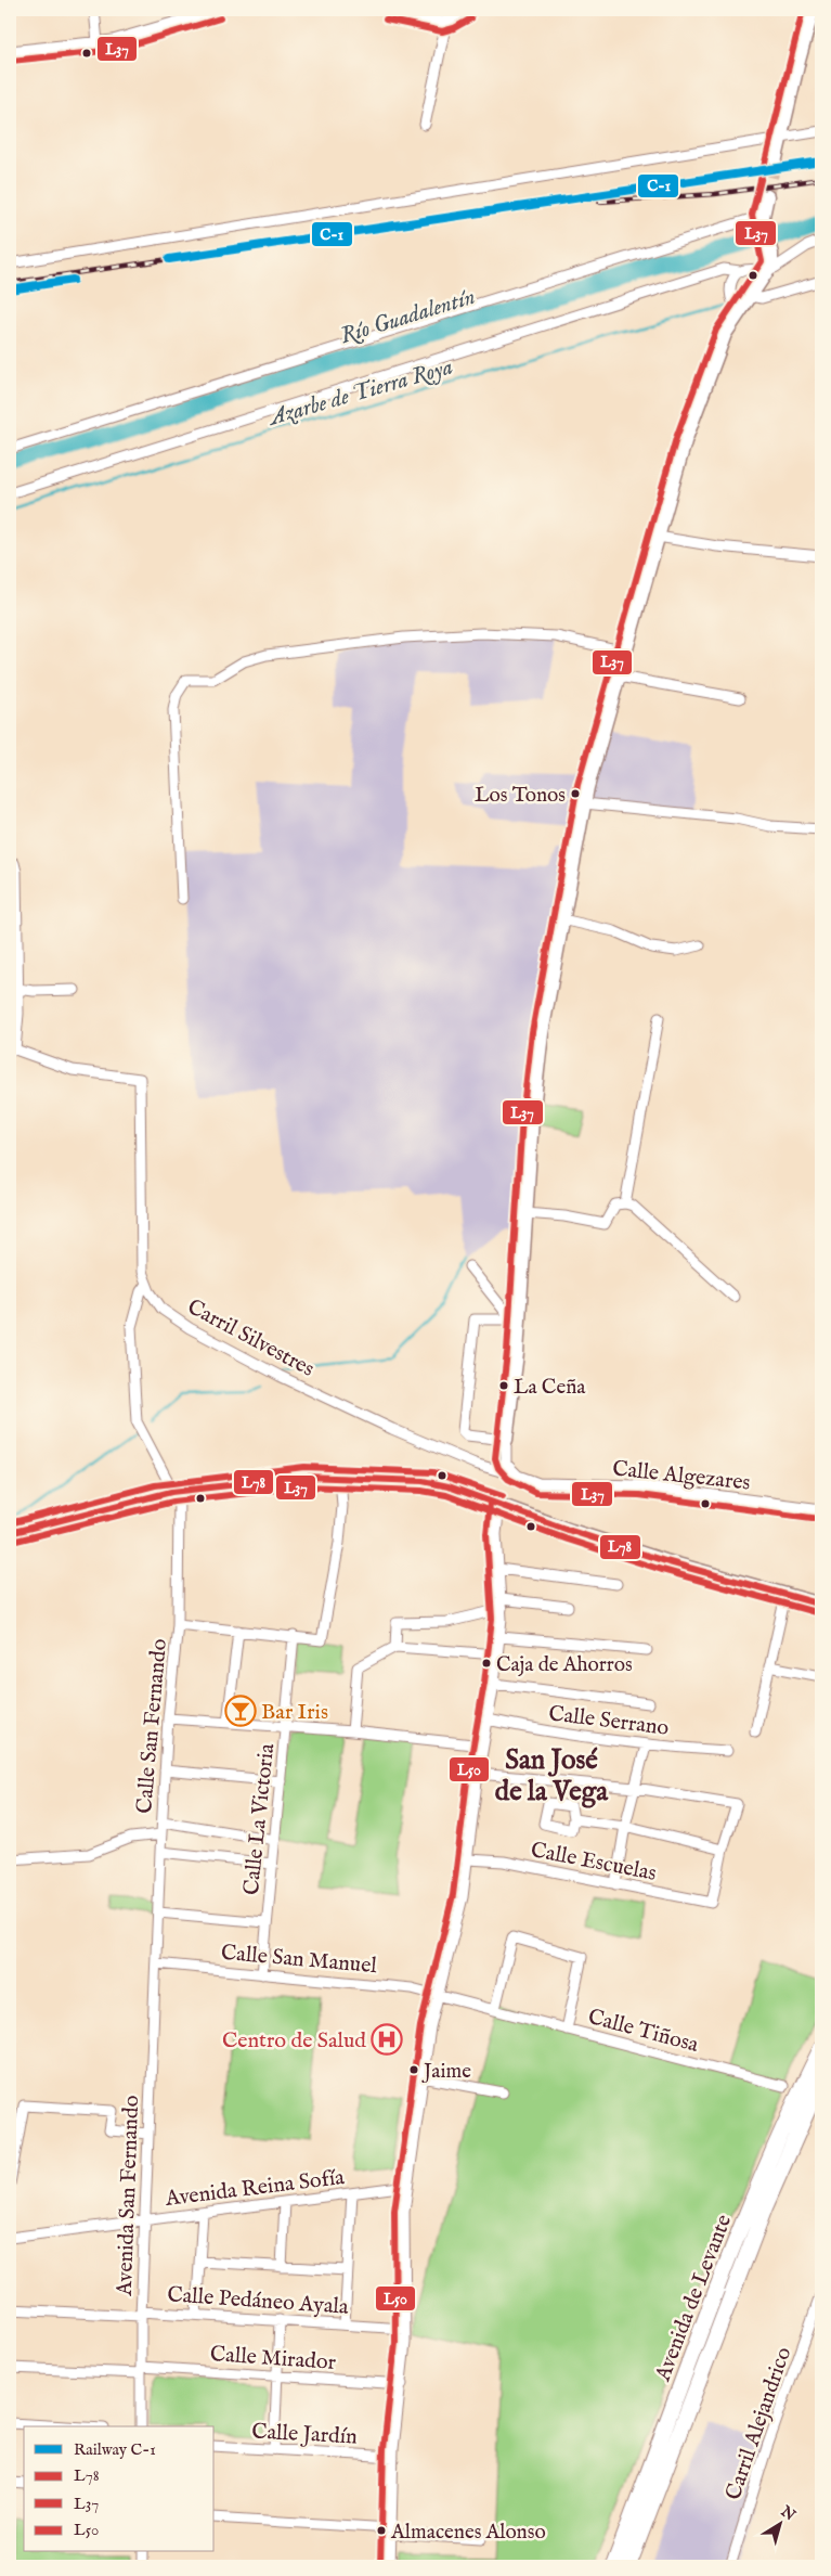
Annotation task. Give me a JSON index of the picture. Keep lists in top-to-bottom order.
{
  "streets": {
    "main road": ["Avenida de Levante"],
    "street": [
      "Carril Silvestres",
      "Calle Algezares",
      "Calle Serrano",
      "Calle San Fernando",
      "Calle La Victoria",
      "Calle Escuelas",
      "Calle San Manuel",
      "Calle Tiñosa",
      "Avenida Reina Sofía",
      "Avenida San Fernando",
      "Calle Pedáneo Ayala",
      "Calle Mirador",
      "Carril Alejandrico",
      "Calle Jardín"
    ]
  },
  "crossings": [
    ["Carril Silvestres", "Calle Algezares"],
    ["Calle San Fernando", "Calle San Manuel"],
    ["Calle San Fernando", "Avenida San Fernando"],
    ["Calle La Victoria", "Calle San Manuel"],
    ["Calle San Manuel", "Calle Tiñosa"],
    ["Calle San Manuel", "Avenida San Fernando"],
    ["Avenida Reina Sofía", "Avenida San Fernando"],
    ["Avenida San Fernando", "Calle Pedáneo Ayala"],
    ["Avenida San Fernando", "Calle Mirador"]
  ],
  "districts": ["San José de la Vega"],
  "water": ["Río Guadalentín", "Azarbe de Tierra Roya"],
  "places": {
    "other": [
      "Los Tonos",
      "La Ceña",
      "Caja de Ahorros",
      "Jaime",
      "Almacenes Alonso"
    ],
    "bar": ["Bar Iris"],
    "hospital": ["Centro de Salud"]
  },
  "lines": [
    "transit line L37",
    "rail line C-1",
    "transit line L50",
    "transit line L78"
  ],
  "legend": [
    "Railway C-1",
    "L78",
    "L37",
    "L50"
  ],
  "north": "top right"
}
